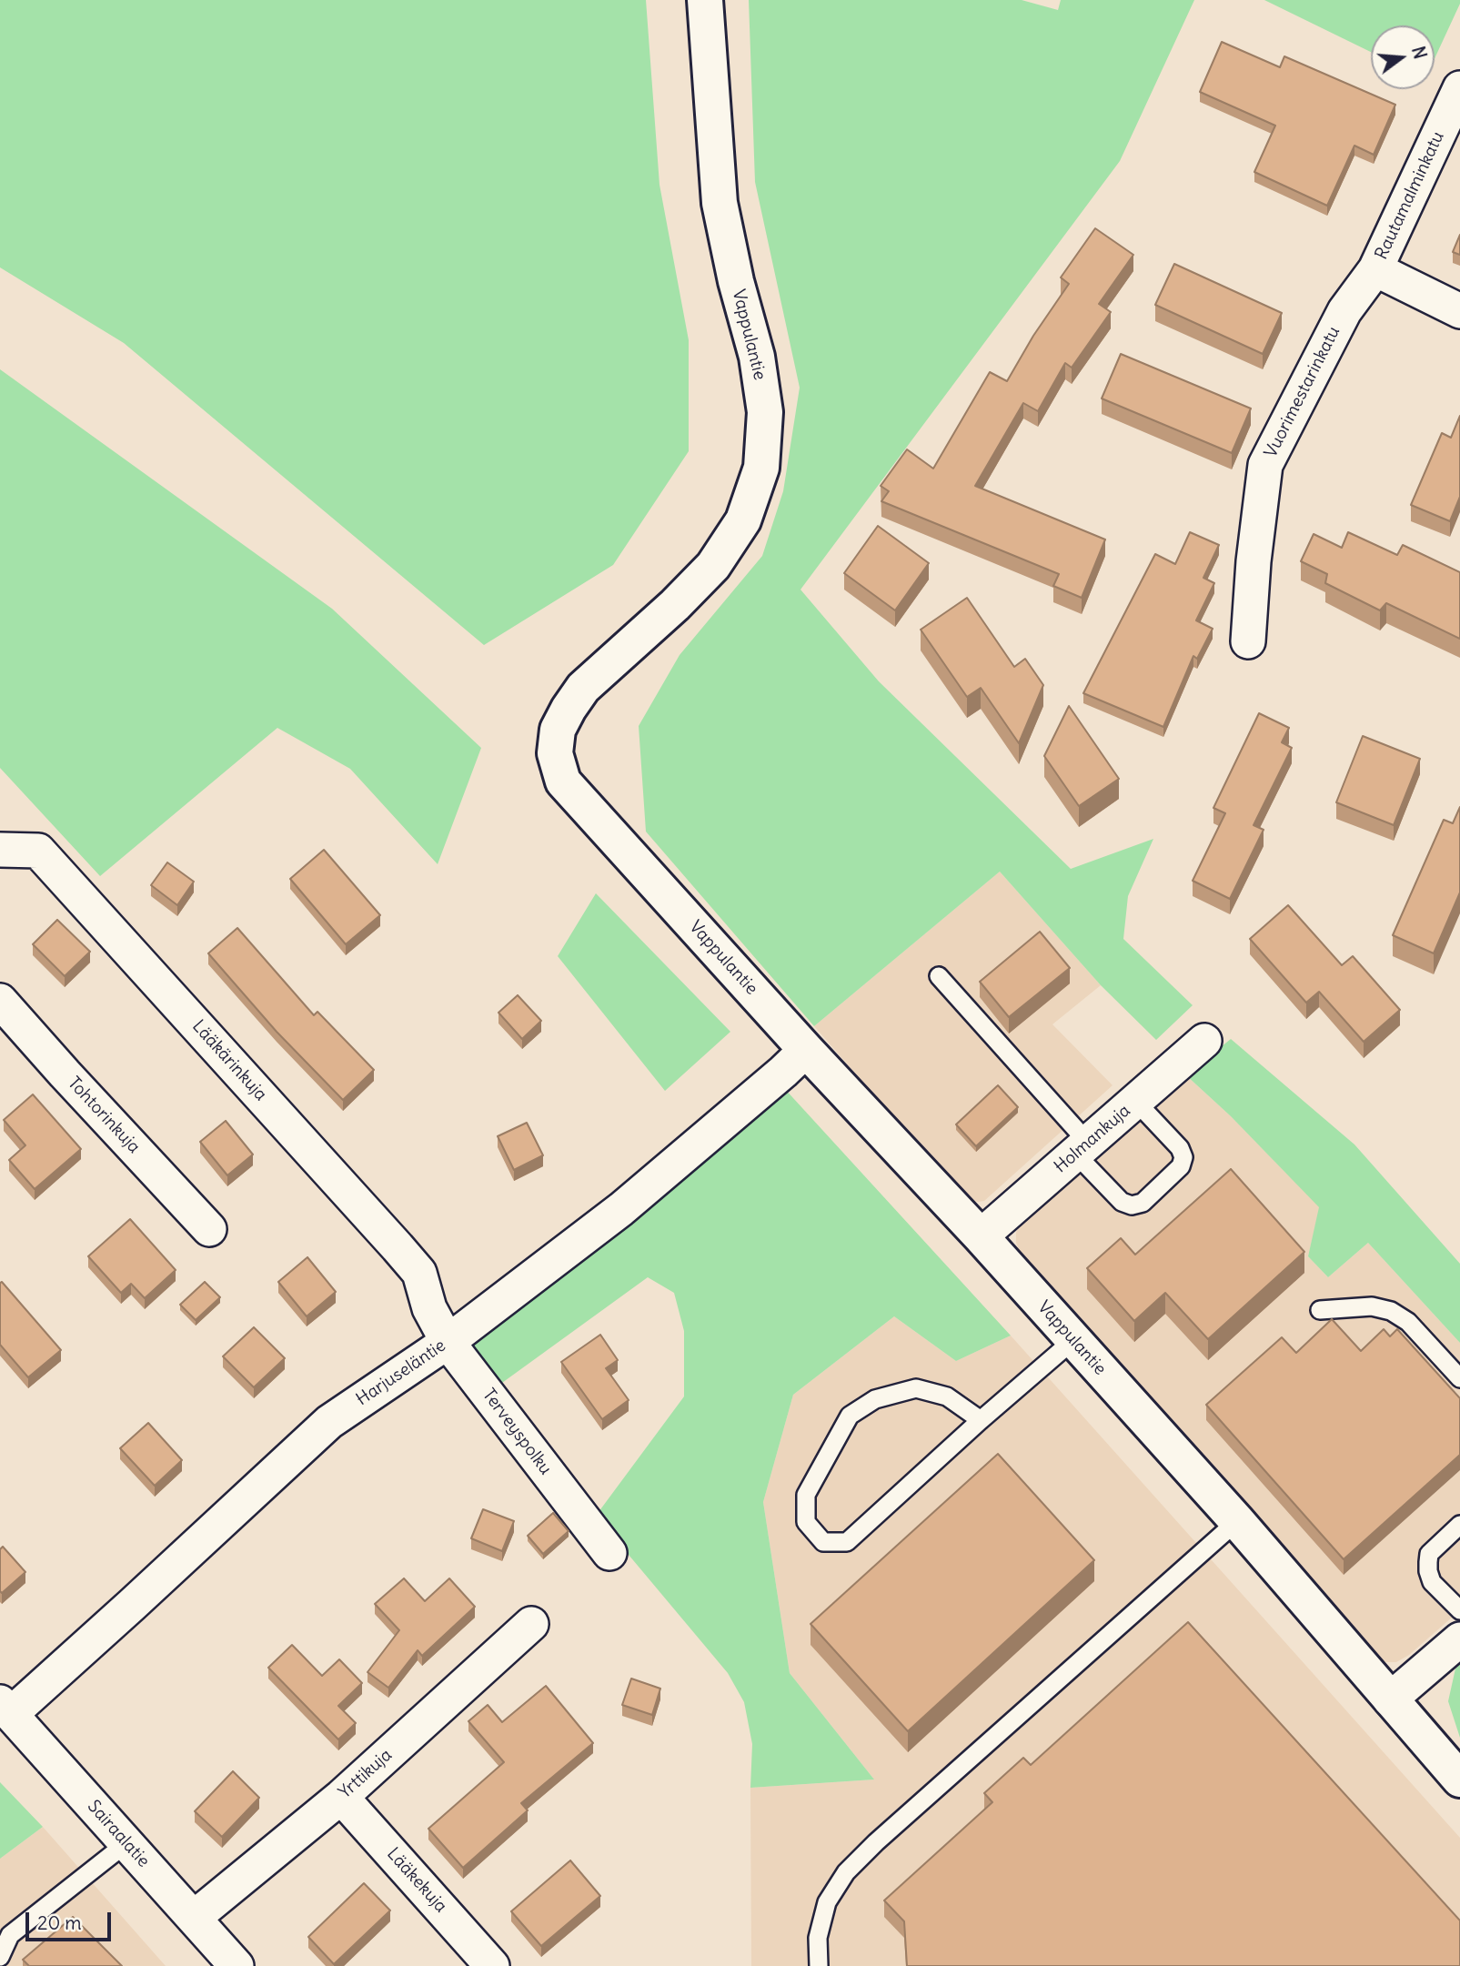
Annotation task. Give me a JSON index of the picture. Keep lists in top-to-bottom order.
{
  "streets": {
    "street": [
      "Rautamalminkatu",
      "Vappulantie",
      "Vuorimestarinkatu",
      "Lääkärinkuja",
      "Tohtorinkuja",
      "Holmankuja",
      "Harjuseläntie",
      "Terveyspolku",
      "Yrttikuja",
      "Sairaalatie",
      "Lääkekuja"
    ]
  },
  "crossings": [
    ["Rautamalminkatu", "Vuorimestarinkatu"],
    ["Vappulantie", "Holmankuja"],
    ["Vappulantie", "Harjuseläntie"],
    ["Lääkärinkuja", "Terveyspolku"],
    ["Harjuseläntie", "Terveyspolku"],
    ["Harjuseläntie", "Sairaalatie"],
    ["Yrttikuja", "Sairaalatie"],
    ["Yrttikuja", "Lääkekuja"]
  ],
  "scale_bar": "20 m",
  "north": "right"
}
